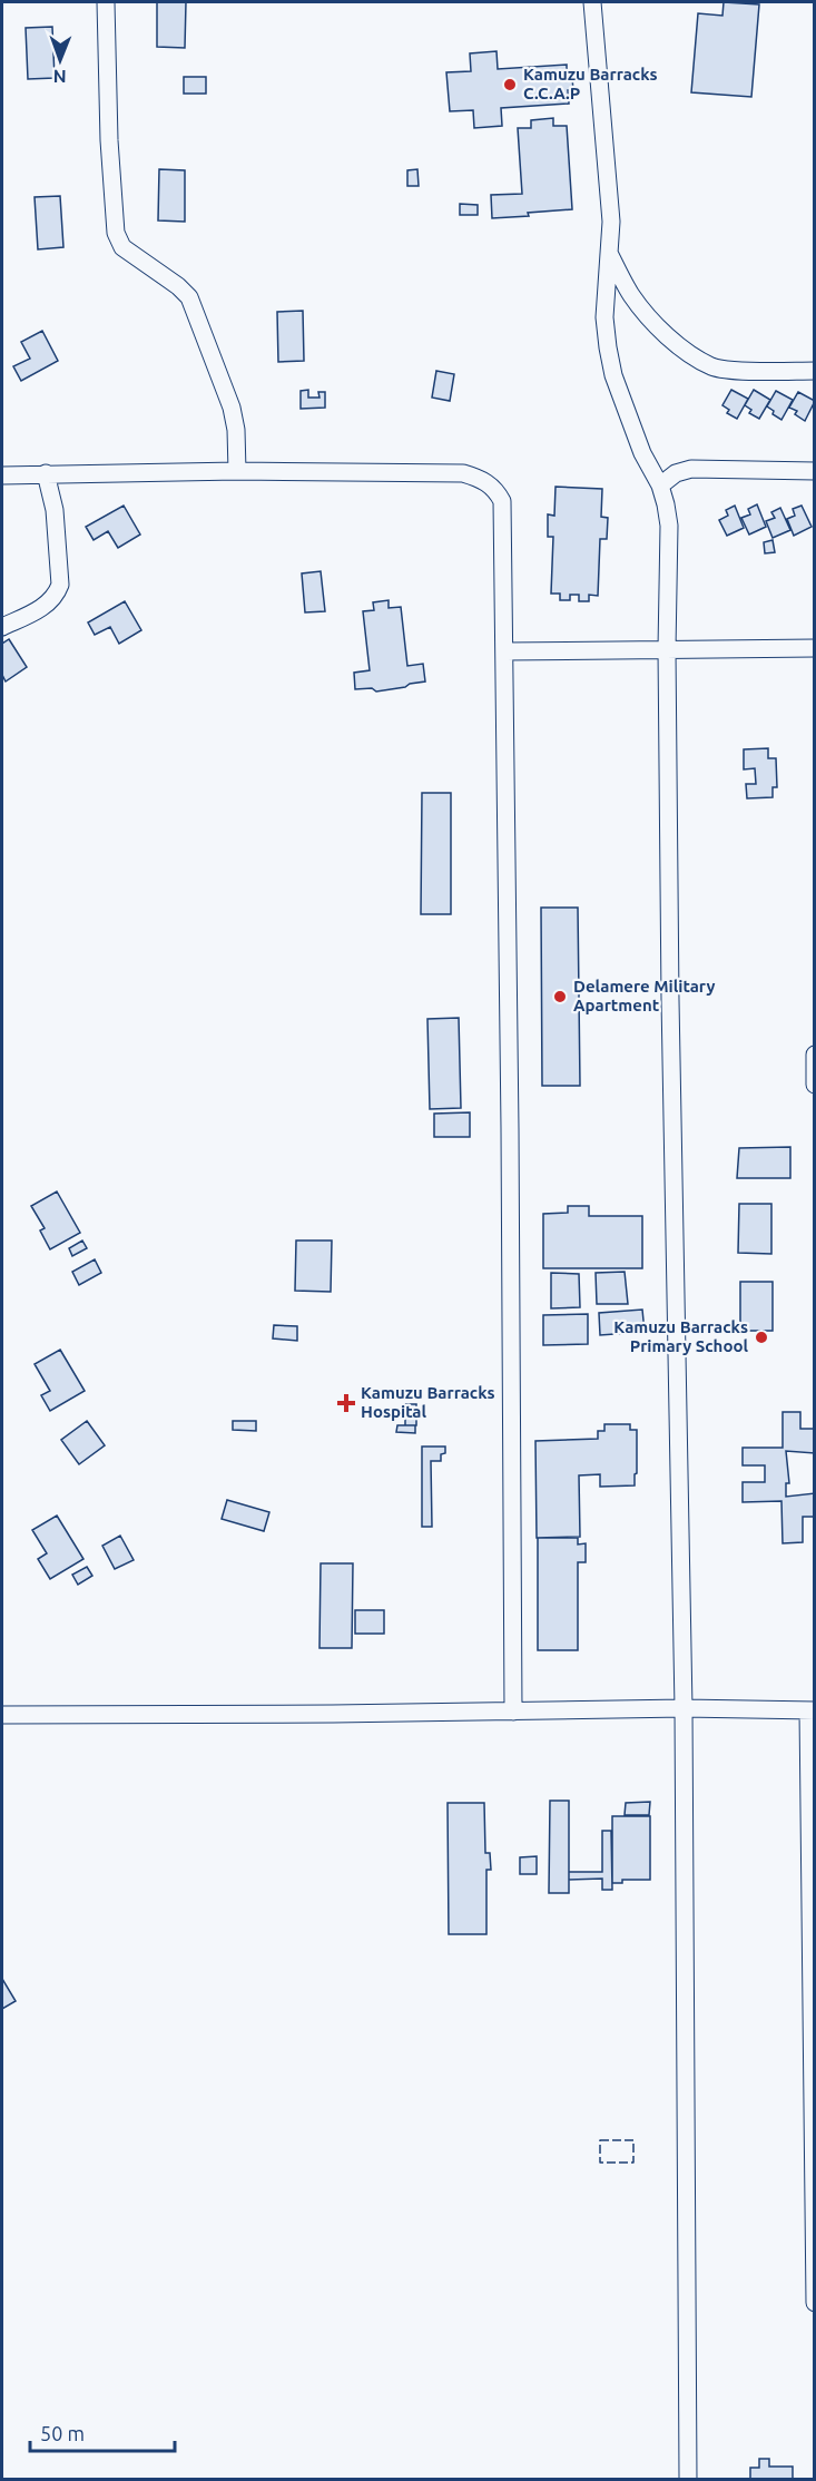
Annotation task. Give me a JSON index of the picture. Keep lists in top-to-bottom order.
{
  "places": {
    "other": ["Kamuzu Barracks C.C.A.P", "Delamere Military Apartment", "Kamuzu Barracks Primary School"],
    "health": ["Kamuzu Barracks Hospital"]
  },
  "scale_bar": "50 m",
  "north": "bottom"
}
